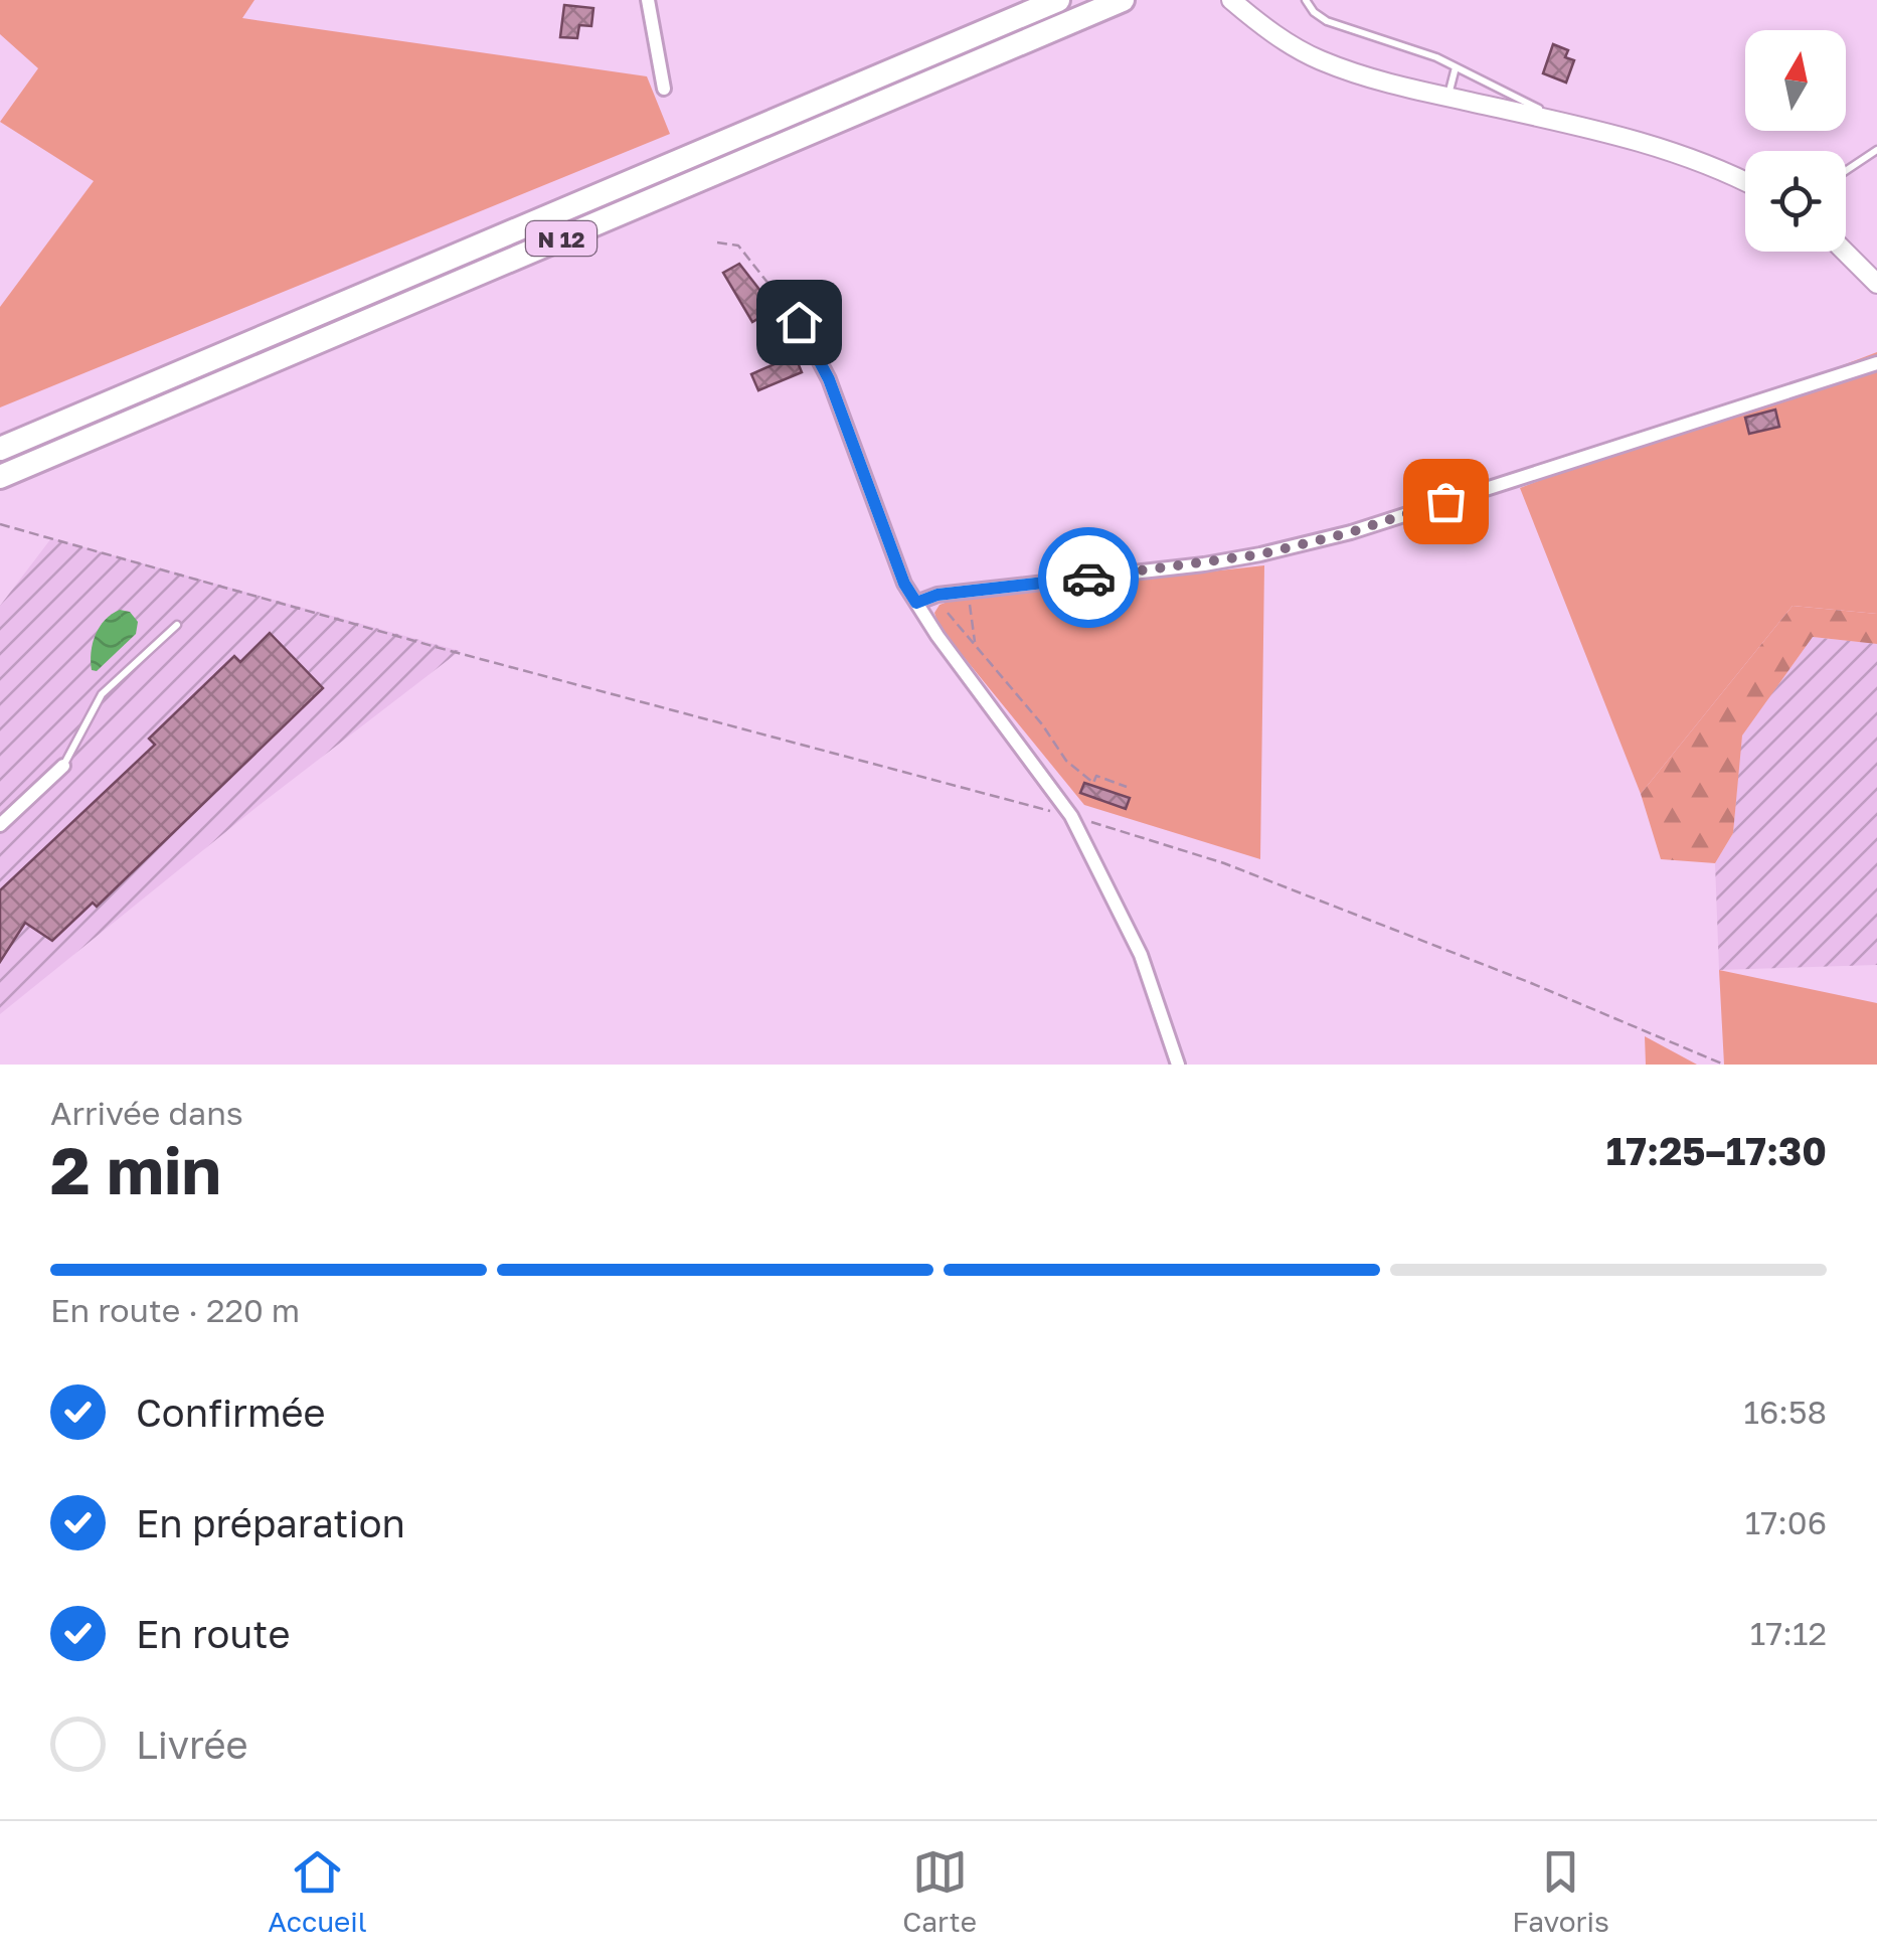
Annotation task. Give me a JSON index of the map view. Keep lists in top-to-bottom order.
{
  "streets": {
    "highway": ["N 12"]
  },
  "north": "top",
  "page": {
    "heading": ["2 min", "Arrivée dans", "17:25–17:30"],
    "bar": "En route · 220 m",
    "list": [
      ["Confirmée", "16:58"],
      ["En préparation", "17:06"],
      ["En route", "17:12"],
      "Livrée"
    ],
    "tabs": ["Accueil", "Carte", "Favoris"]
  }
}
